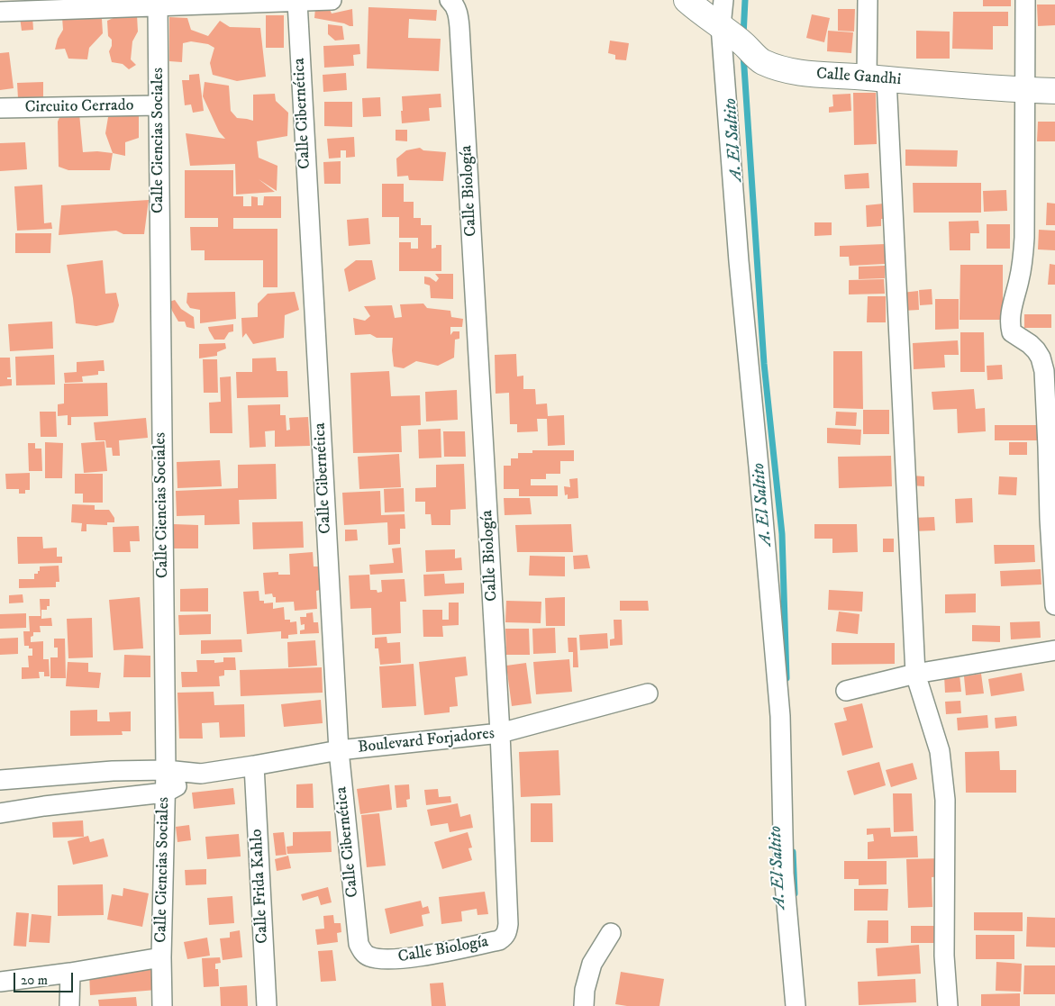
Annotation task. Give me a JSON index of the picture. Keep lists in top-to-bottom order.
{
  "streets": {
    "main road": ["Calle Gandhi"],
    "street": [
      "Circuito Cerrado",
      "Calle Cibernética",
      "Calle Ciencias Sociales",
      "Calle Biología",
      "Boulevard Forjadores",
      "Calle Frida Kahlo"
    ]
  },
  "crossings": [
    ["Circuito Cerrado", "Calle Ciencias Sociales"],
    ["Calle Cibernética", "Calle Biología"],
    ["Calle Cibernética", "Boulevard Forjadores"],
    ["Calle Ciencias Sociales", "Boulevard Forjadores"],
    ["Calle Biología", "Boulevard Forjadores"],
    ["Boulevard Forjadores", "Calle Frida Kahlo"]
  ],
  "water": ["A. El Saltito"],
  "scale_bar": "20 m"
}
